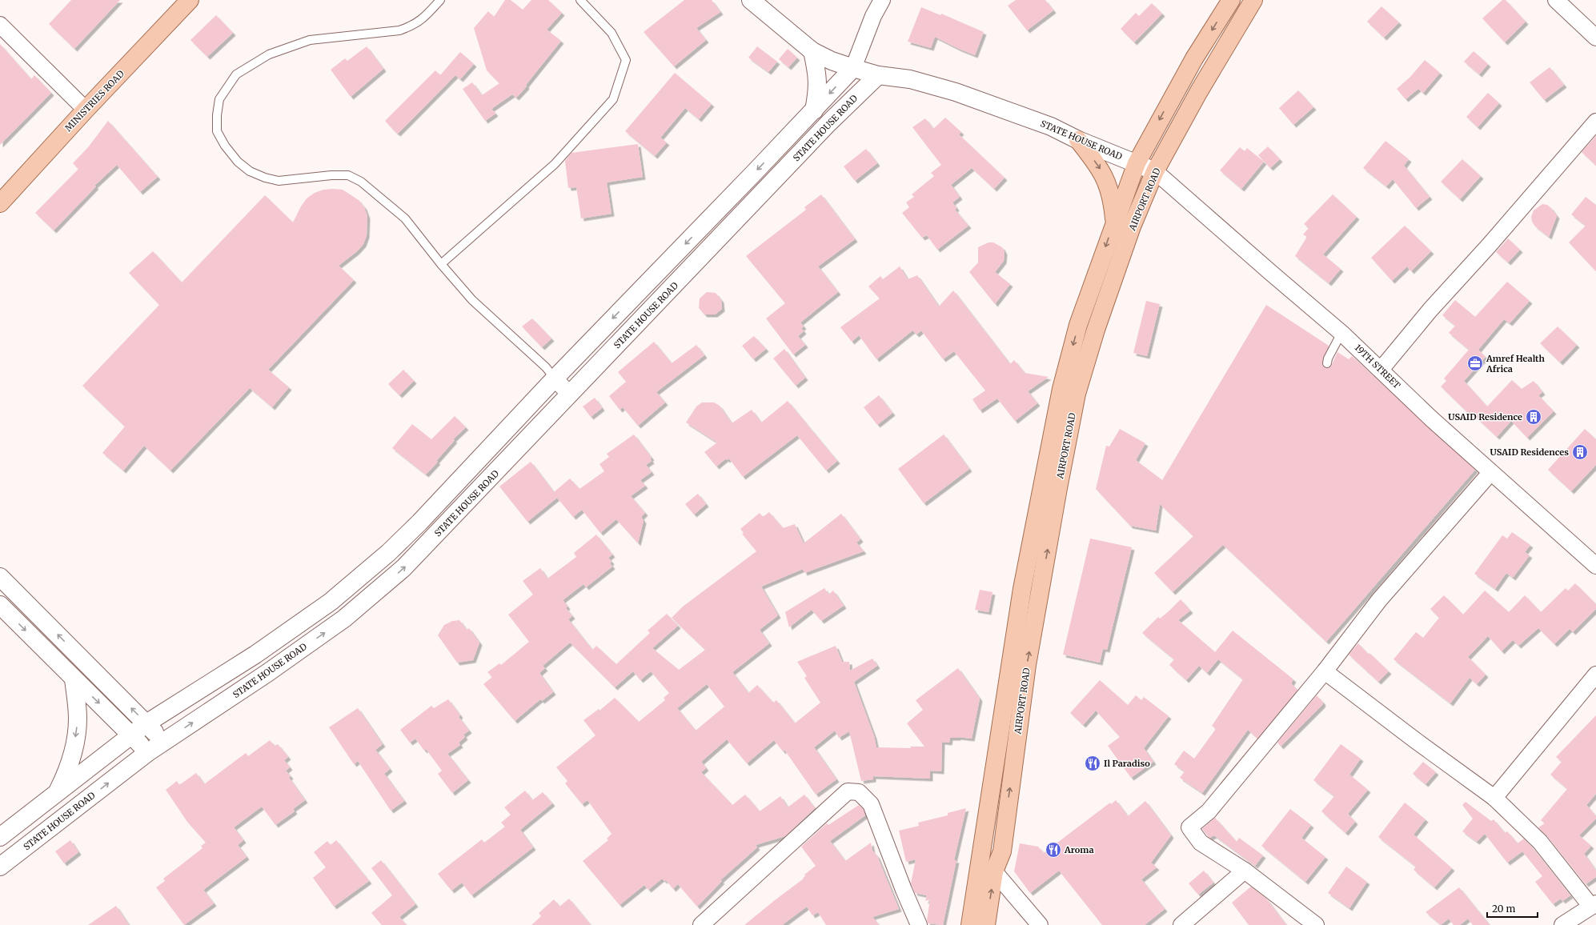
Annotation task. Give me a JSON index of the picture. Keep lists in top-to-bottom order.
{
  "streets": {
    "main road": ["MINISTRIES ROAD", "STATE HOUSE ROAD", "AIRPORT ROAD"],
    "street": ["19TH STREET"]
  },
  "crossings": [
    ["STATE HOUSE ROAD", "AIRPORT ROAD"],
    ["STATE HOUSE ROAD", "19TH STREET"],
    ["AIRPORT ROAD", "19TH STREET"]
  ],
  "places": {
    "office": ["Amref Health Africa"],
    "building": ["USAID Residence", "USAID Residences"],
    "restaurant": ["Il Paradiso", "Aroma"]
  },
  "scale_bar": "20 m"
}
